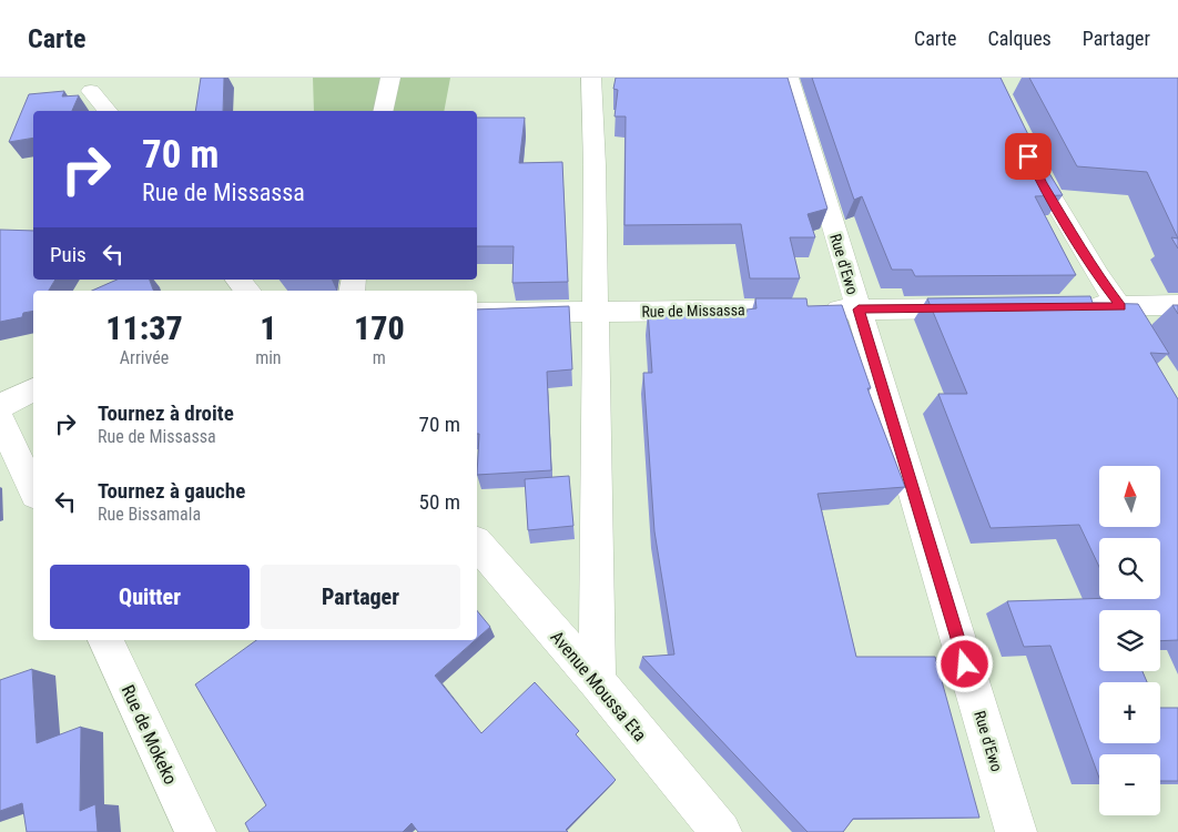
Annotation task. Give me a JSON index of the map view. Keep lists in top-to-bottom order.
{
  "streets": {
    "street": [
      "Rue d'Ewo",
      "Rue de Missassa",
      "Avenue Moussa Eta",
      "Rue de Mokeko"
    ]
  },
  "crossings": [
    ["Rue d'Ewo", "Rue de Missassa"]
  ],
  "north": "top",
  "page": {
    "header": "Carte",
    "nav": ["Carte", "Calques", "Partager"],
    "turn": ["70 m", "Rue de Missassa"],
    "then": "Puis",
    "eta": [
      "11:37",
      "Arrivée",
      "1",
      "min",
      "170",
      "m"
    ],
    "list": [
      {
        "name": "Tournez à droite",
        "note": "Rue de Missassa",
        "value": "70 m"
      },
      {
        "name": "Tournez à gauche",
        "note": "Rue Bissamala",
        "value": "50 m"
      }
    ],
    "map_buttons": ["+", "−"],
    "buttons": ["Quitter", "Partager"]
  }
}
